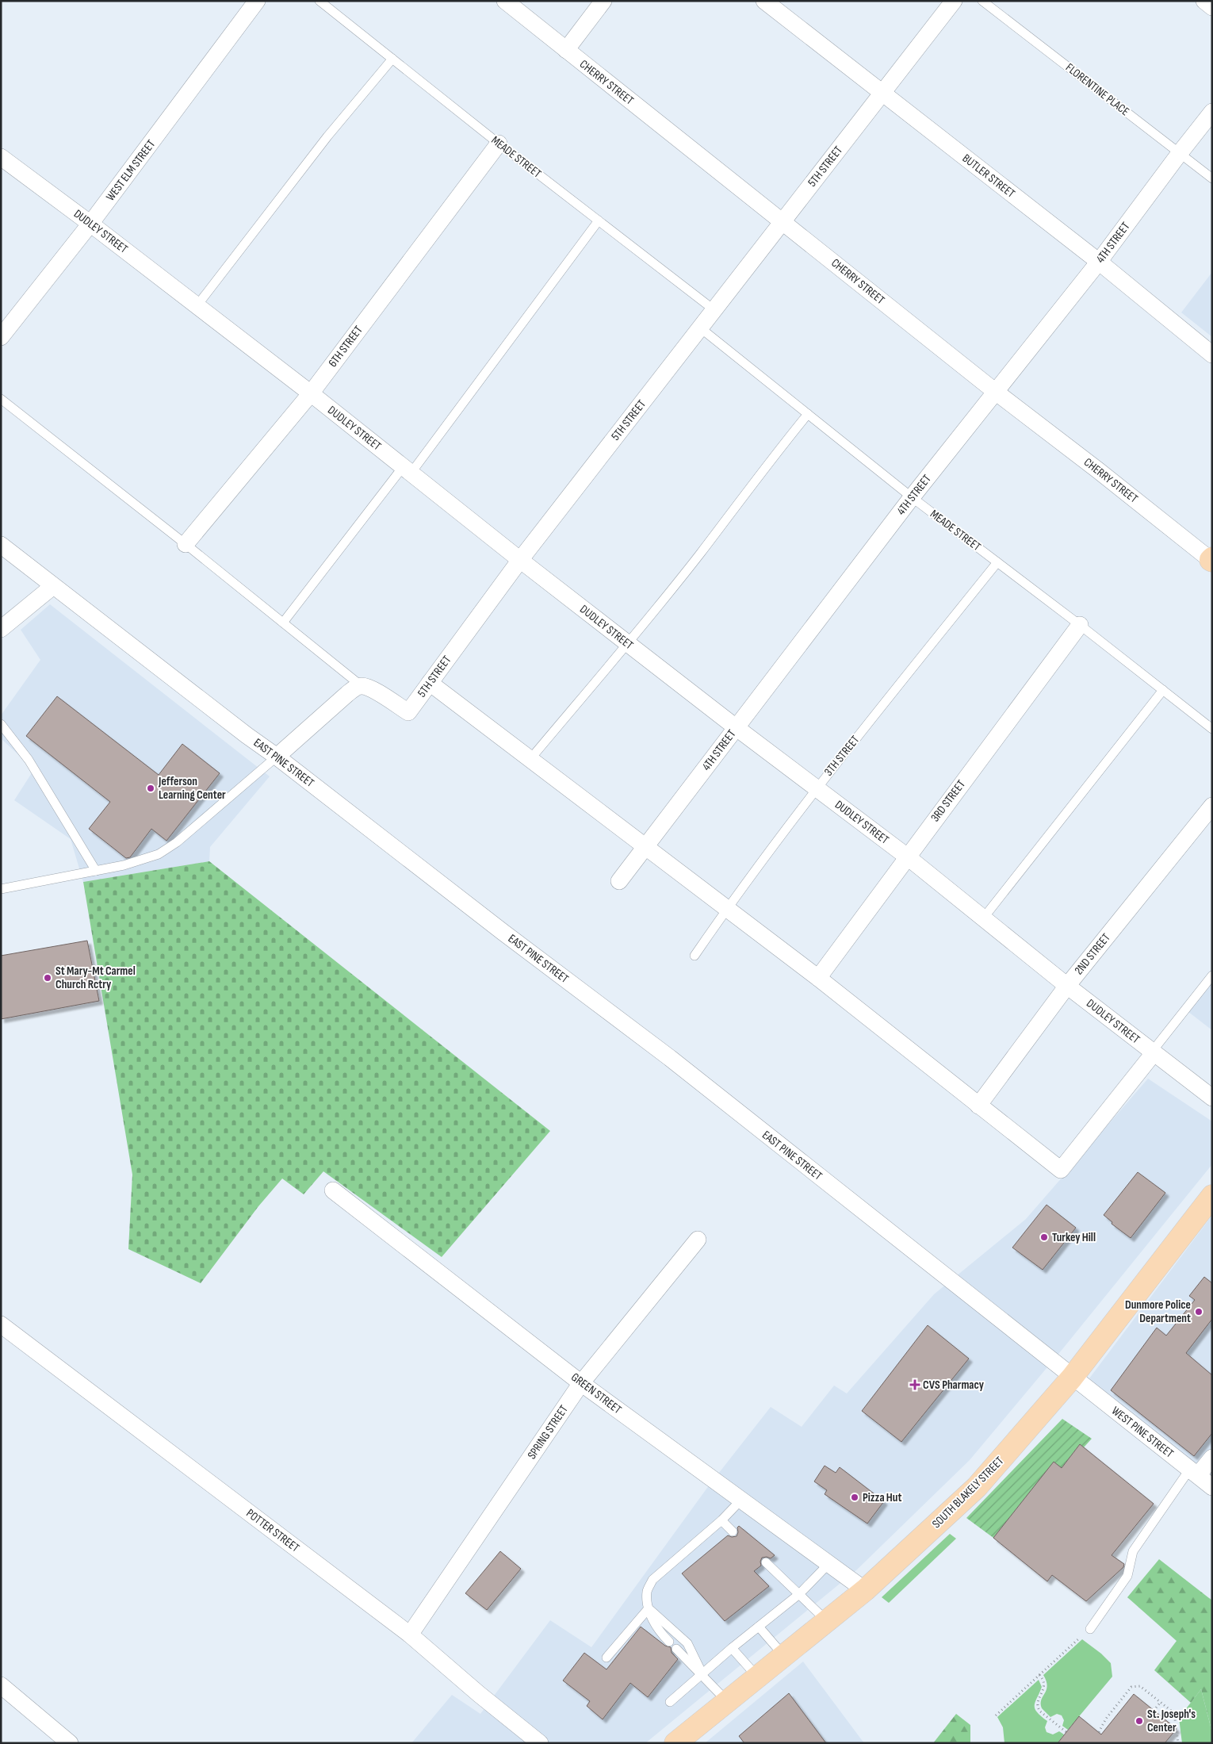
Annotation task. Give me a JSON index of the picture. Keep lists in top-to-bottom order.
{
  "streets": {
    "main road": ["SOUTH BLAKELY STREET"],
    "street": [
      "CHERRY STREET",
      "5TH STREET",
      "WEST ELM STREET",
      "BUTLER STREET",
      "DUDLEY STREET",
      "4TH STREET",
      "6TH STREET",
      "EAST PINE STREET",
      "3RD STREET",
      "2ND STREET",
      "GREEN STREET",
      "SPRING STREET",
      "WEST PINE STREET",
      "POTTER STREET"
    ],
    "lane": ["FLORENTINE PLACE", "MEADE STREET", "3TH STREET"]
  },
  "crossings": [
    ["CHERRY STREET", "5TH STREET"],
    ["CHERRY STREET", "4TH STREET"],
    ["FLORENTINE PLACE", "4TH STREET"],
    ["MEADE STREET", "5TH STREET"],
    ["MEADE STREET", "4TH STREET"],
    ["MEADE STREET", "6TH STREET"],
    ["MEADE STREET", "3TH STREET"],
    ["MEADE STREET", "3RD STREET"],
    ["5TH STREET", "BUTLER STREET"],
    ["5TH STREET", "DUDLEY STREET"],
    ["WEST ELM STREET", "DUDLEY STREET"],
    ["BUTLER STREET", "4TH STREET"],
    ["DUDLEY STREET", "4TH STREET"],
    ["DUDLEY STREET", "6TH STREET"],
    ["DUDLEY STREET", "3TH STREET"],
    ["DUDLEY STREET", "3RD STREET"],
    ["DUDLEY STREET", "2ND STREET"],
    ["EAST PINE STREET", "WEST PINE STREET"],
    ["EAST PINE STREET", "SOUTH BLAKELY STREET"],
    ["GREEN STREET", "SPRING STREET"],
    ["GREEN STREET", "SOUTH BLAKELY STREET"],
    ["SPRING STREET", "POTTER STREET"],
    ["WEST PINE STREET", "SOUTH BLAKELY STREET"]
  ],
  "places": {
    "other": [
      "Jefferson Learning Center",
      "St Mary-Mt Carmel Church Rctry",
      "Turkey Hill",
      "Dunmore Police Department",
      "Pizza Hut",
      "St. Joseph's Center"
    ],
    "health": ["CVS Pharmacy"]
  }
}
